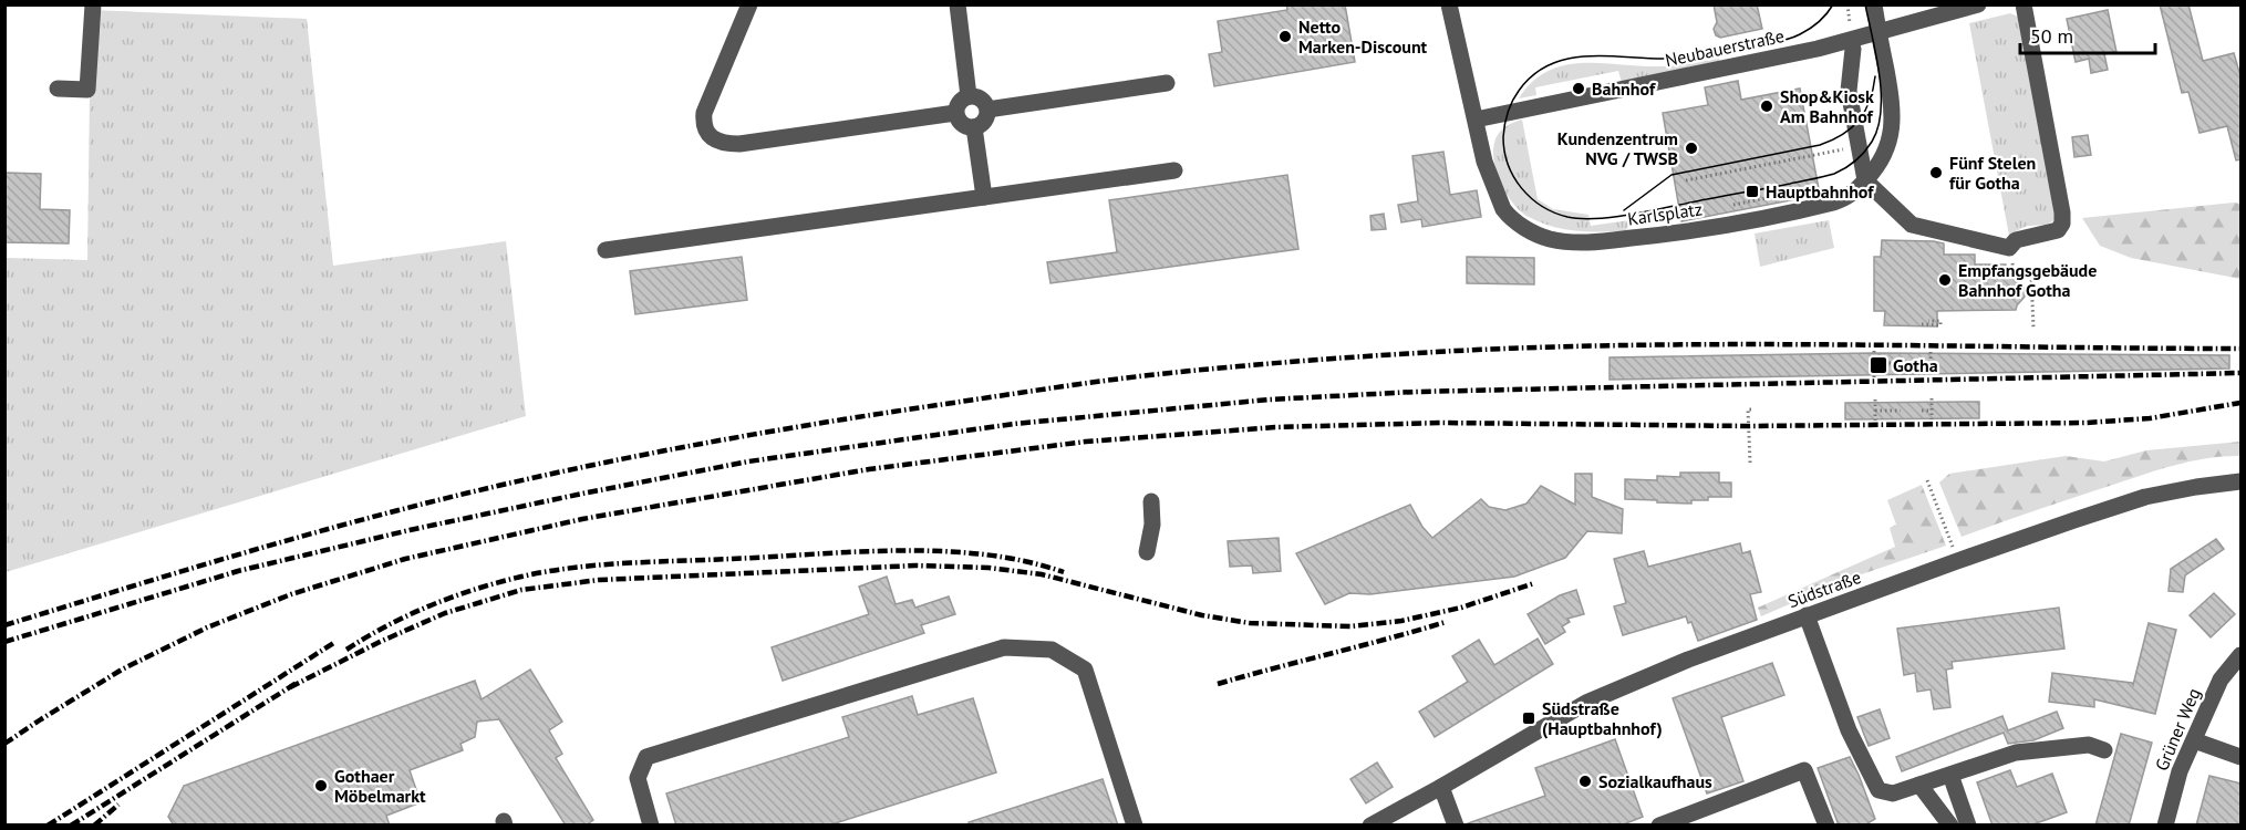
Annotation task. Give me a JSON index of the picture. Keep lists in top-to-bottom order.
{
  "streets": {
    "street": [
      "Neubauerstraße",
      "Karlsplatz",
      "Südstraße",
      "Grüner Weg"
    ]
  },
  "crossings": [
    ["Neubauerstraße", "Karlsplatz"]
  ],
  "places": {
    "other": [
      "Netto Marken-Discount",
      "Bahnhof",
      "Shop&Kiosk Am Bahnhof",
      "Kundenzentrum NVG / TWSB",
      "Fünf Stelen für Gotha",
      "Empfangsgebäude Bahnhof Gotha",
      "Sozialkaufhaus",
      "Gothaer Möbelmarkt"
    ],
    "transit": ["Hauptbahnhof", "Gotha", "Südstraße (Hauptbahnhof)"]
  },
  "scale_bar": "50 m"
}
